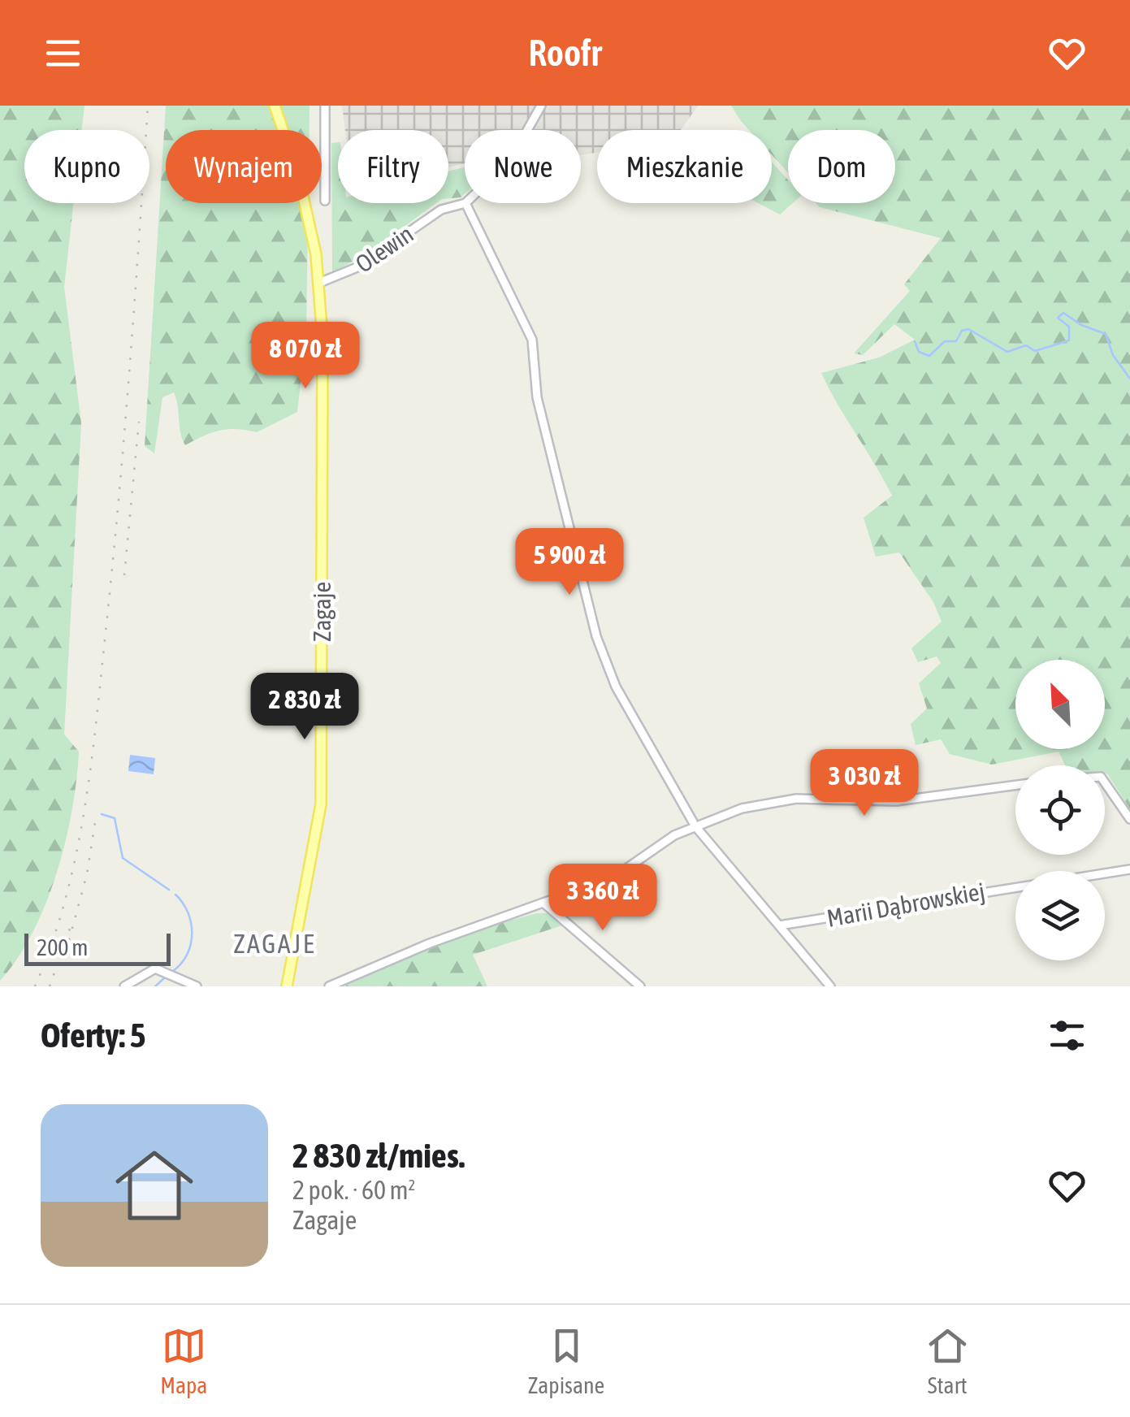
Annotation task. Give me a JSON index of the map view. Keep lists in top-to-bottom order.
{
  "streets": {
    "main road": ["Zagaje"],
    "street": ["Olewin", "Marii Dąbrowskiej"]
  },
  "crossings": [
    ["Olewin", "Zagaje"]
  ],
  "districts": ["ZAGAJE"],
  "scale_bar": "200 m",
  "north": "top left",
  "page": {
    "header": "Roofr",
    "chip": [
      "Kupno",
      "Wynajem",
      "Filtry",
      "Nowe",
      "Mieszkanie",
      "Dom"
    ],
    "price": [
      "8 070 zł",
      "5 900 zł",
      "2 830 zł",
      "3 030 zł",
      "3 360 zł"
    ],
    "scale": "200 m",
    "heading": "Oferty: 5",
    "list": [
      {
        "name": "2 830 zł/mies.",
        "note": "2 pok. · 60 m² · Zagaje"
      }
    ],
    "tabs": ["Mapa", "Zapisane", "Start"]
  }
}
